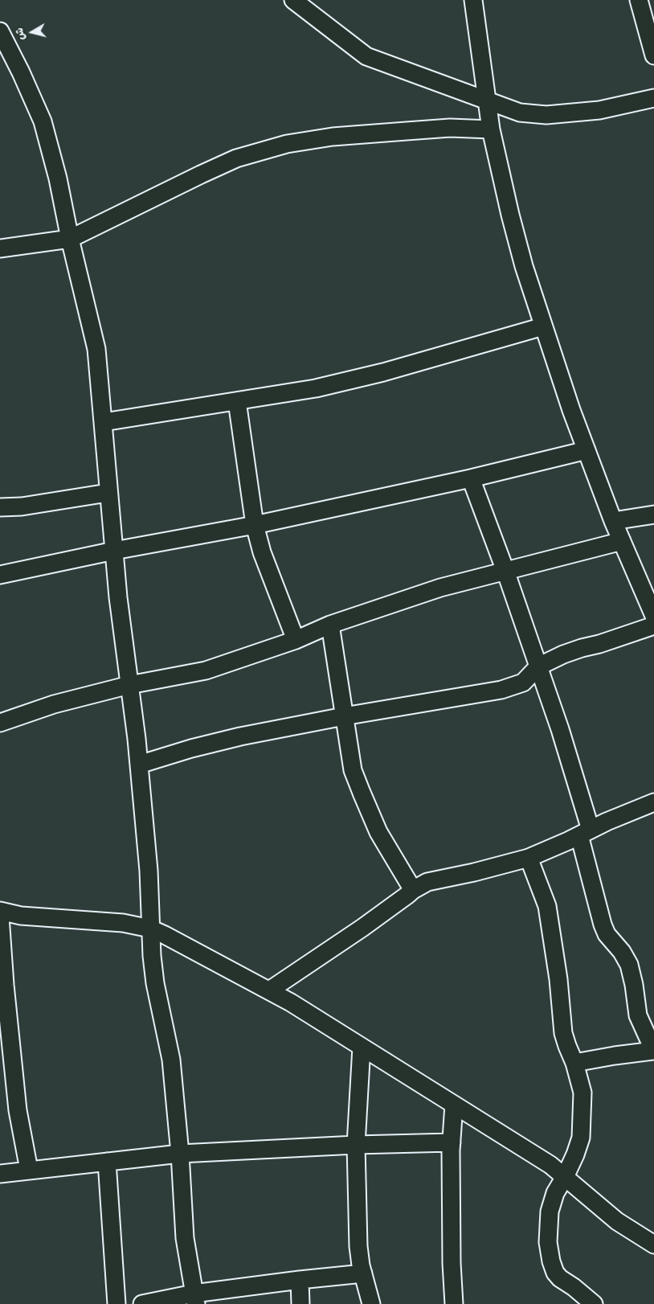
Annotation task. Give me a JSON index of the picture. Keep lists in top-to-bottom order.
{
  "north": "left"
}
